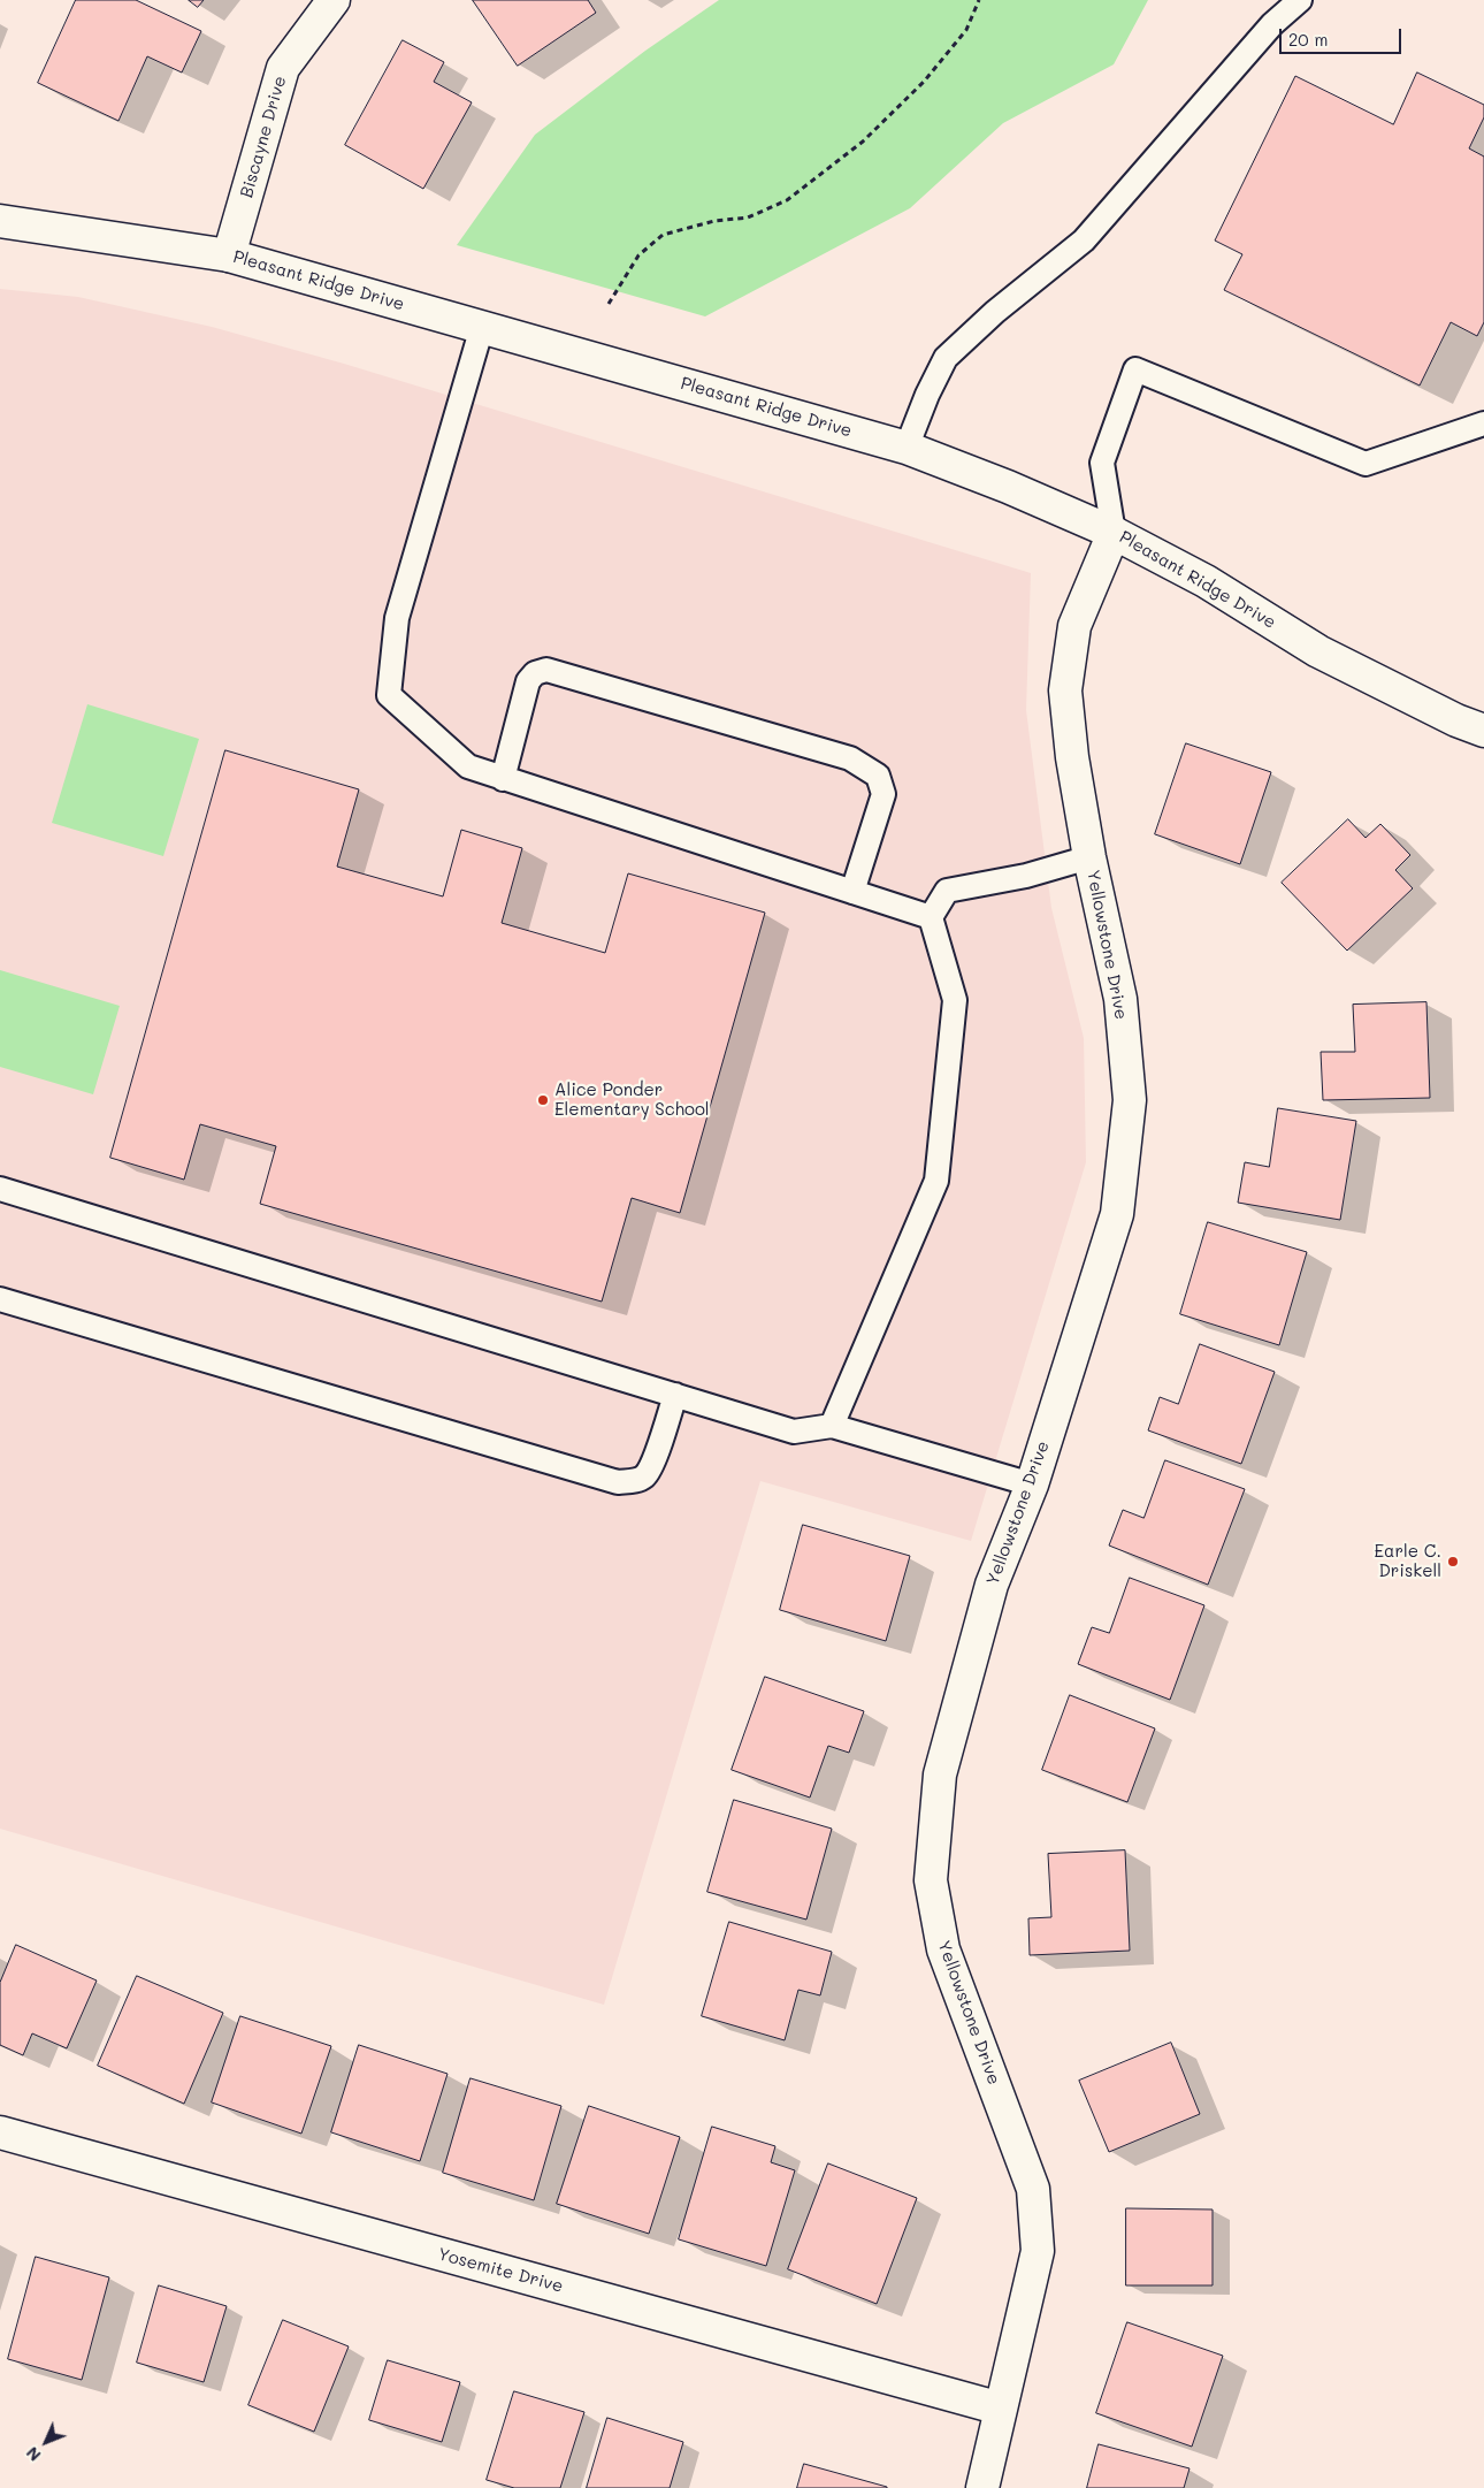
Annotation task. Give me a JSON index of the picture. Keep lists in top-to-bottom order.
{
  "streets": {
    "street": [
      "Biscayne Drive",
      "Pleasant Ridge Drive",
      "Yellowstone Drive",
      "Yosemite Drive"
    ]
  },
  "crossings": [
    ["Biscayne Drive", "Pleasant Ridge Drive"],
    ["Pleasant Ridge Drive", "Yellowstone Drive"],
    ["Yellowstone Drive", "Yosemite Drive"]
  ],
  "places": ["Alice Ponder Elementary School", "Earle C. Driskell"],
  "scale_bar": "20 m",
  "north": "bottom left"
}
